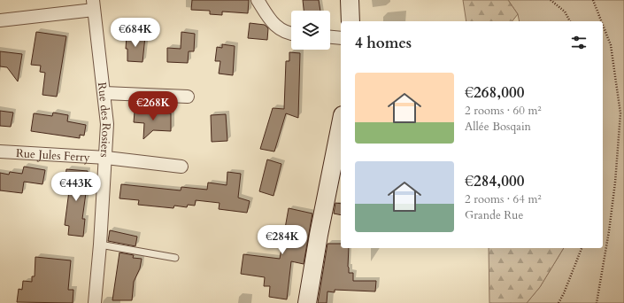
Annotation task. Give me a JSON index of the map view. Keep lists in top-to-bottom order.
{
  "streets": {
    "street": ["Rue des Rosiers", "Rue Jules Ferry"]
  },
  "crossings": [
    ["Rue des Rosiers", "Rue Jules Ferry"]
  ],
  "page": {
    "price": [
      "€684K",
      "€268K",
      "€443K",
      "€284K"
    ],
    "heading": "4 homes",
    "list": [
      {
        "name": "€268,000",
        "note": "2 rooms · 60 m² · Allée Bosqain"
      },
      {
        "name": "€284,000",
        "note": "2 rooms · 64 m² · Grande Rue"
      }
    ]
  }
}
